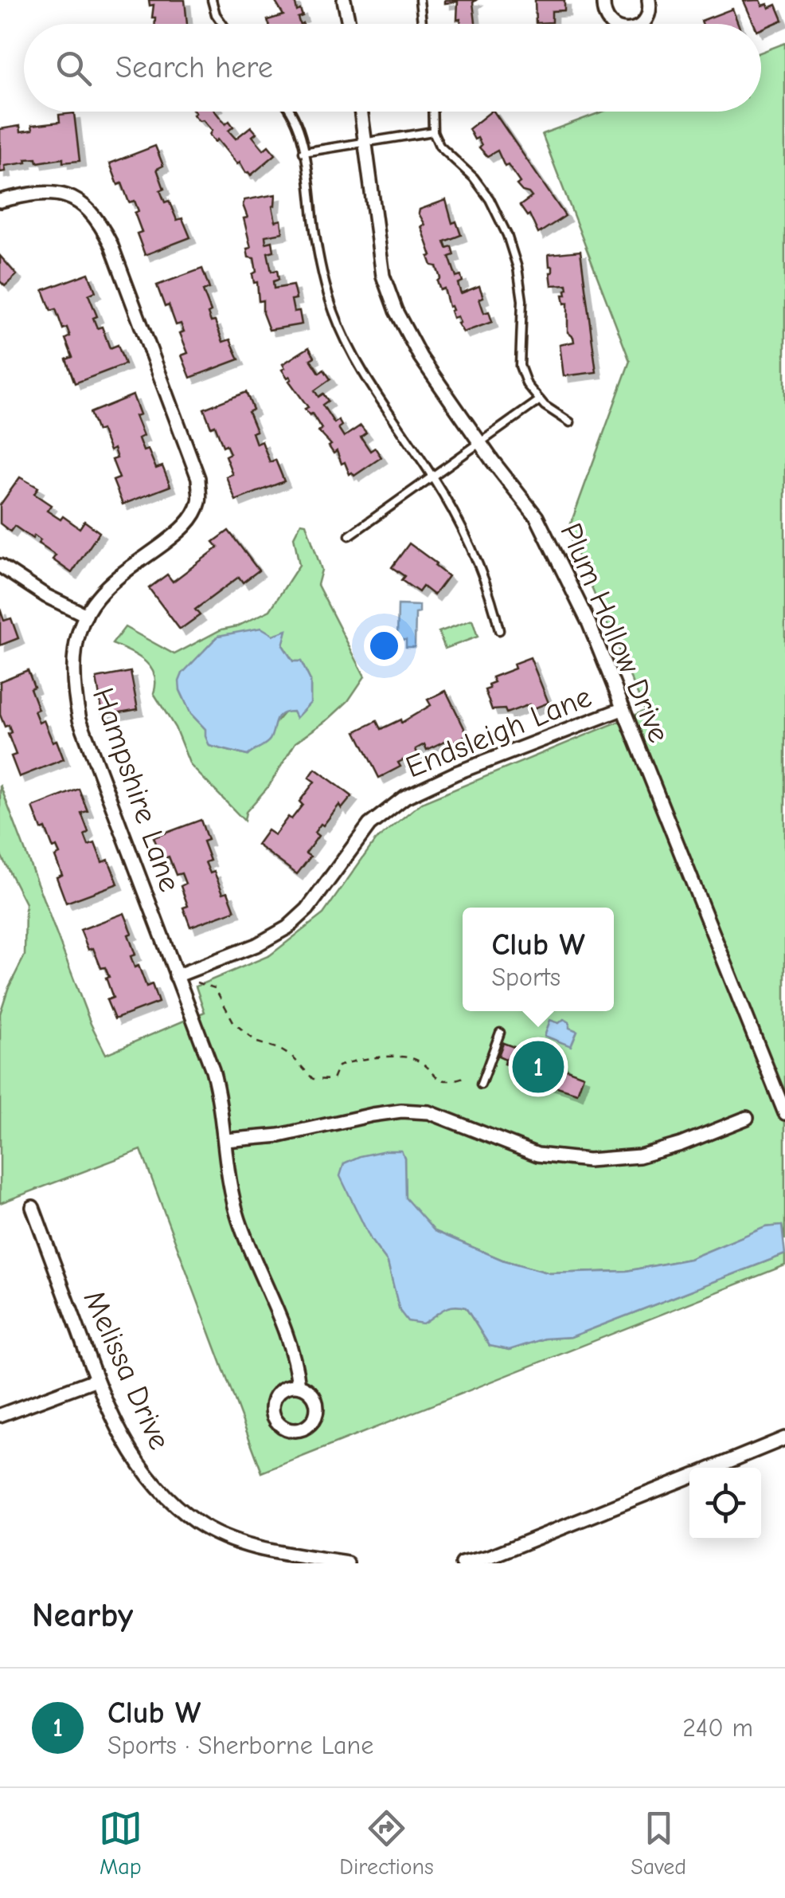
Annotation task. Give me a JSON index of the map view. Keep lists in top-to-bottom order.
{
  "streets": {
    "street": [
      "Plum Hollow Drive",
      "Endsleigh Lane",
      "Hampshire Lane",
      "Melissa Drive"
    ]
  },
  "crossings": [
    ["Plum Hollow Drive", "Endsleigh Lane"],
    ["Endsleigh Lane", "Hampshire Lane"]
  ],
  "page": {
    "search": "Search here",
    "popup": ["Club W", "Sports"],
    "pins": "1",
    "heading": "Nearby",
    "list": [
      {
        "mark": "1",
        "name": "Club W",
        "note": "Sports · Sherborne Lane",
        "value": "240 m"
      }
    ],
    "nav": ["Map", "Directions", "Saved"]
  }
}
